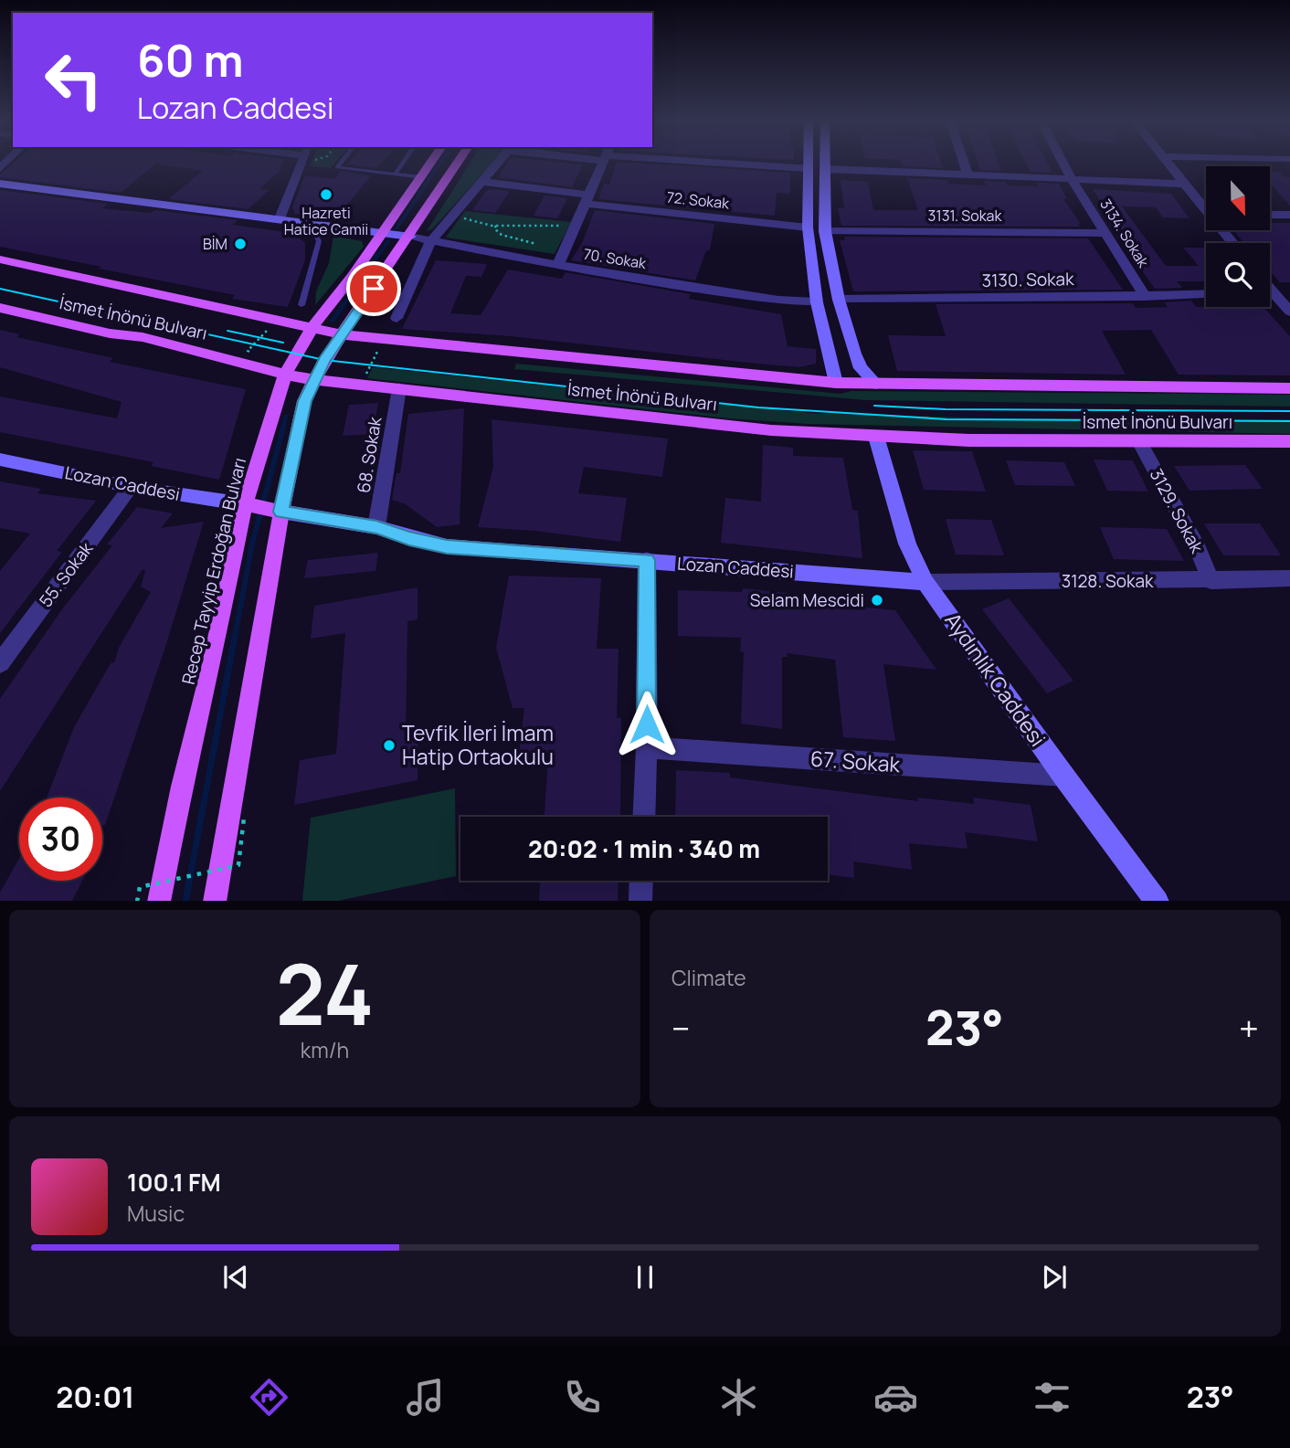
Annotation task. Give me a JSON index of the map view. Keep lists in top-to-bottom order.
{
  "streets": {
    "main road": [
      "İsmet İnönü Bulvarı",
      "Lozan Caddesi",
      "Recep Tayyip Erdoğan Bulvarı",
      "Aydınlık Caddesi"
    ],
    "street": [
      "72. Sokak",
      "3131. Sokak",
      "3134. Sokak",
      "70. Sokak",
      "3130. Sokak",
      "68. Sokak",
      "3129. Sokak",
      "55. Sokak",
      "3128. Sokak",
      "67. Sokak"
    ]
  },
  "crossings": [
    ["3131. Sokak", "3134. Sokak"],
    ["3134. Sokak", "3130. Sokak"],
    ["İsmet İnönü Bulvarı", "68. Sokak"],
    ["İsmet İnönü Bulvarı", "3129. Sokak"],
    ["İsmet İnönü Bulvarı", "Recep Tayyip Erdoğan Bulvarı"],
    ["İsmet İnönü Bulvarı", "Aydınlık Caddesi"],
    ["68. Sokak", "Lozan Caddesi"],
    ["Lozan Caddesi", "Recep Tayyip Erdoğan Bulvarı"],
    ["Lozan Caddesi", "55. Sokak"],
    ["Lozan Caddesi", "3128. Sokak"],
    ["Lozan Caddesi", "Aydınlık Caddesi"],
    ["3129. Sokak", "3128. Sokak"],
    ["3128. Sokak", "Aydınlık Caddesi"],
    ["Aydınlık Caddesi", "67. Sokak"]
  ],
  "places": [
    "Hazreti Hatice Camii",
    "BİM",
    "Selam Mescidi",
    "Tevfik İleri İmam Hatip Ortaokulu"
  ],
  "north": "bottom",
  "page": {
    "turn": ["60 m", "Lozan Caddesi"],
    "limit": "30",
    "trip": "20:02 · 1 min · 340 m",
    "tile": [
      ["24", "km/h"],
      "Climate"
    ],
    "heat": ["−", "23°", "+"],
    "song": ["100.1 FM", "Music"],
    "tabs": ["20:01", "23°"]
  }
}
